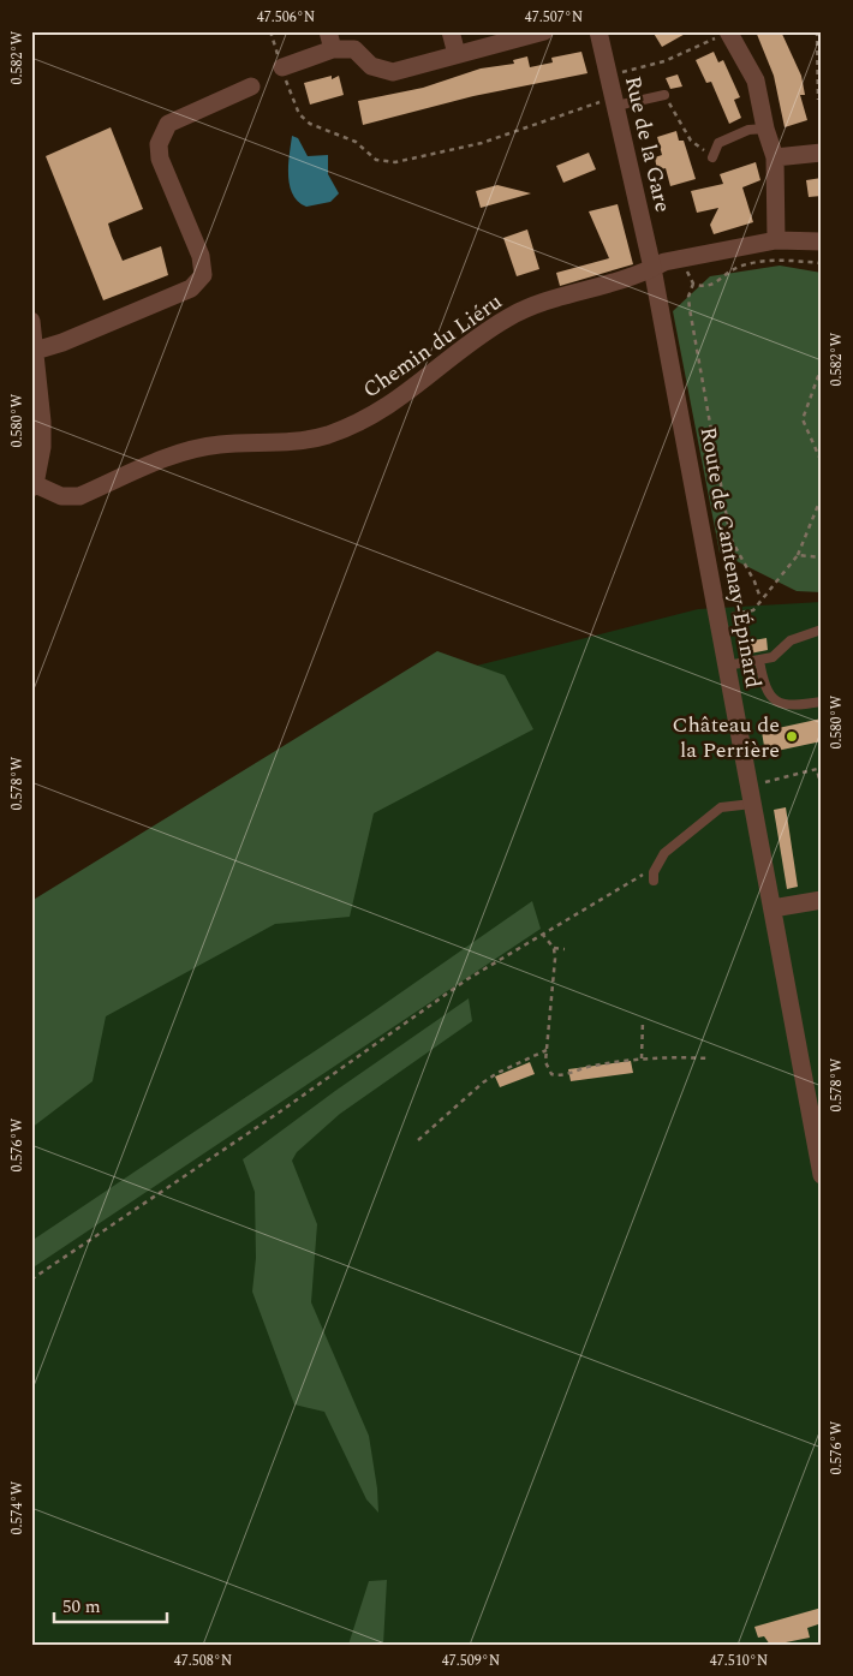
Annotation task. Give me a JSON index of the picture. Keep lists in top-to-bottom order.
{
  "streets": {
    "street": ["Rue de la Gare", "Chemin du Liéru", "Route de Cantenay-Épinard"]
  },
  "crossings": [
    ["Rue de la Gare", "Chemin du Liéru"],
    ["Rue de la Gare", "Route de Cantenay-Épinard"],
    ["Chemin du Liéru", "Route de Cantenay-Épinard"]
  ],
  "places": ["Château de la Perrière"],
  "scale_bar": "50 m",
  "coordinates": [
    "47.506°N",
    "47.507°N",
    "0.582°W",
    "0.580°W",
    "0.578°W",
    "0.576°W",
    "0.574°W",
    "47.508°N",
    "47.509°N",
    "47.510°N"
  ]
}
